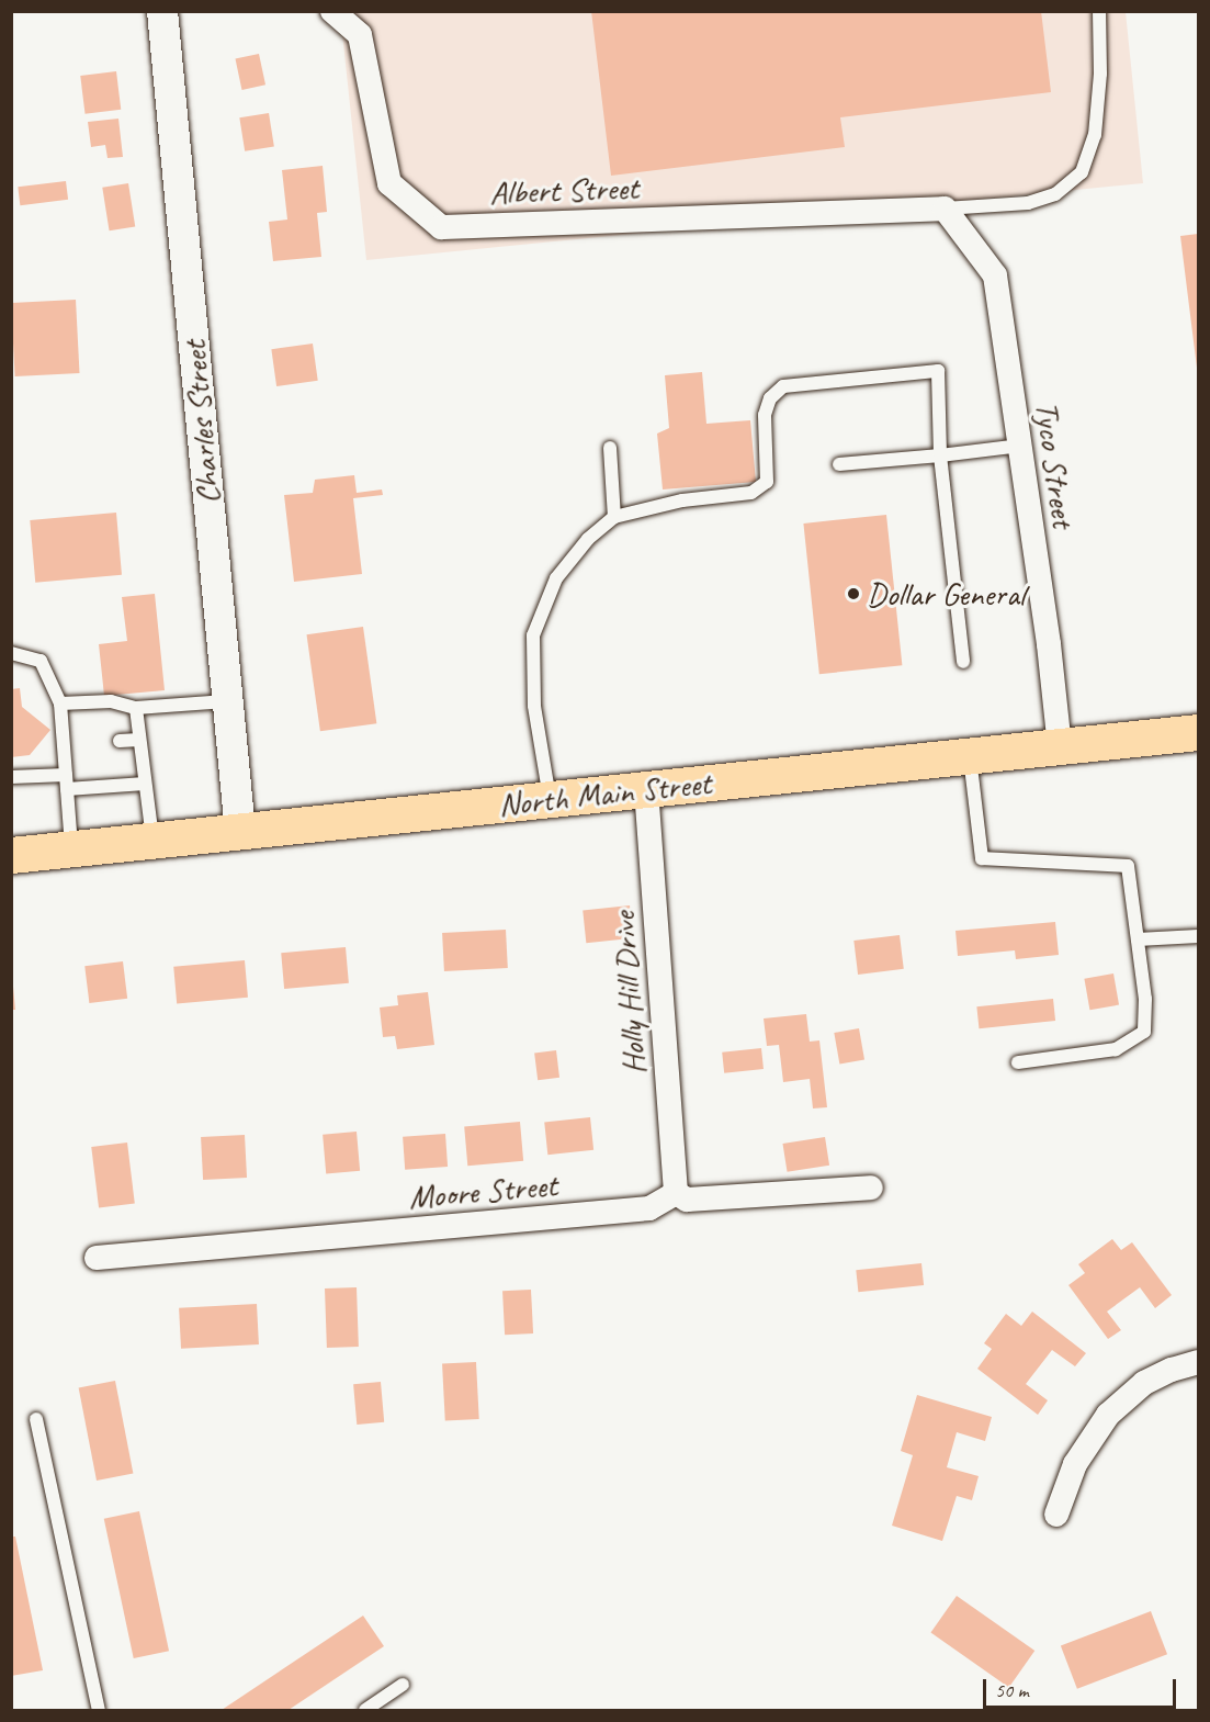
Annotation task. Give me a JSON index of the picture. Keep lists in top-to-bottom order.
{
  "streets": {
    "main road": ["North Main Street"],
    "street": [
      "Albert Street",
      "Charles Street",
      "Tyco Street",
      "Holly Hill Drive",
      "Moore Street"
    ]
  },
  "crossings": [
    ["Albert Street", "Tyco Street"],
    ["Charles Street", "North Main Street"],
    ["Tyco Street", "North Main Street"],
    ["North Main Street", "Holly Hill Drive"],
    ["Holly Hill Drive", "Moore Street"]
  ],
  "places": ["Dollar General"],
  "scale_bar": "50 m"
}
